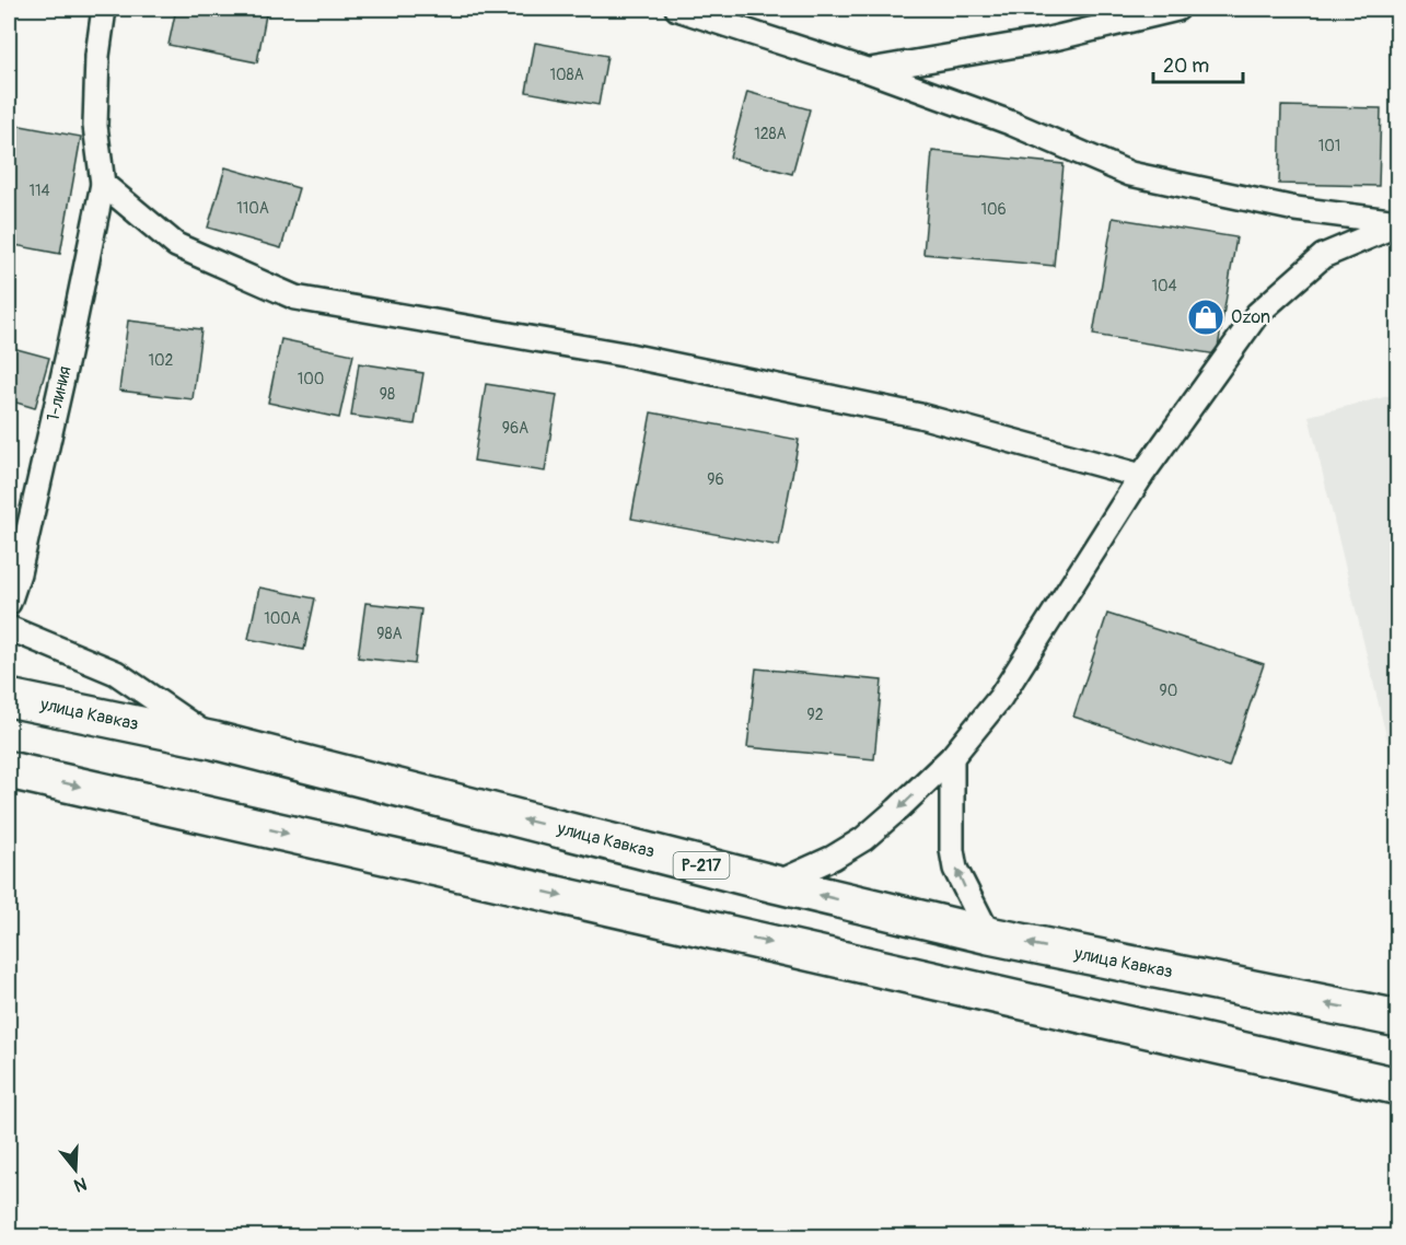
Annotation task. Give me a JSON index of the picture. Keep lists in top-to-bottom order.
{
  "streets": {
    "highway": ["улица Кавказ", "Р-217"],
    "street": ["1-линия"]
  },
  "places": {
    "shop": ["Ozon"]
  },
  "house_numbers": [
    "108А",
    "128А",
    "101",
    "114",
    "110А",
    "106",
    "104",
    "102",
    "100",
    "98",
    "96А",
    "96",
    "100А",
    "98А",
    "90",
    "92"
  ],
  "scale_bar": "20 m",
  "north": "bottom"
}
